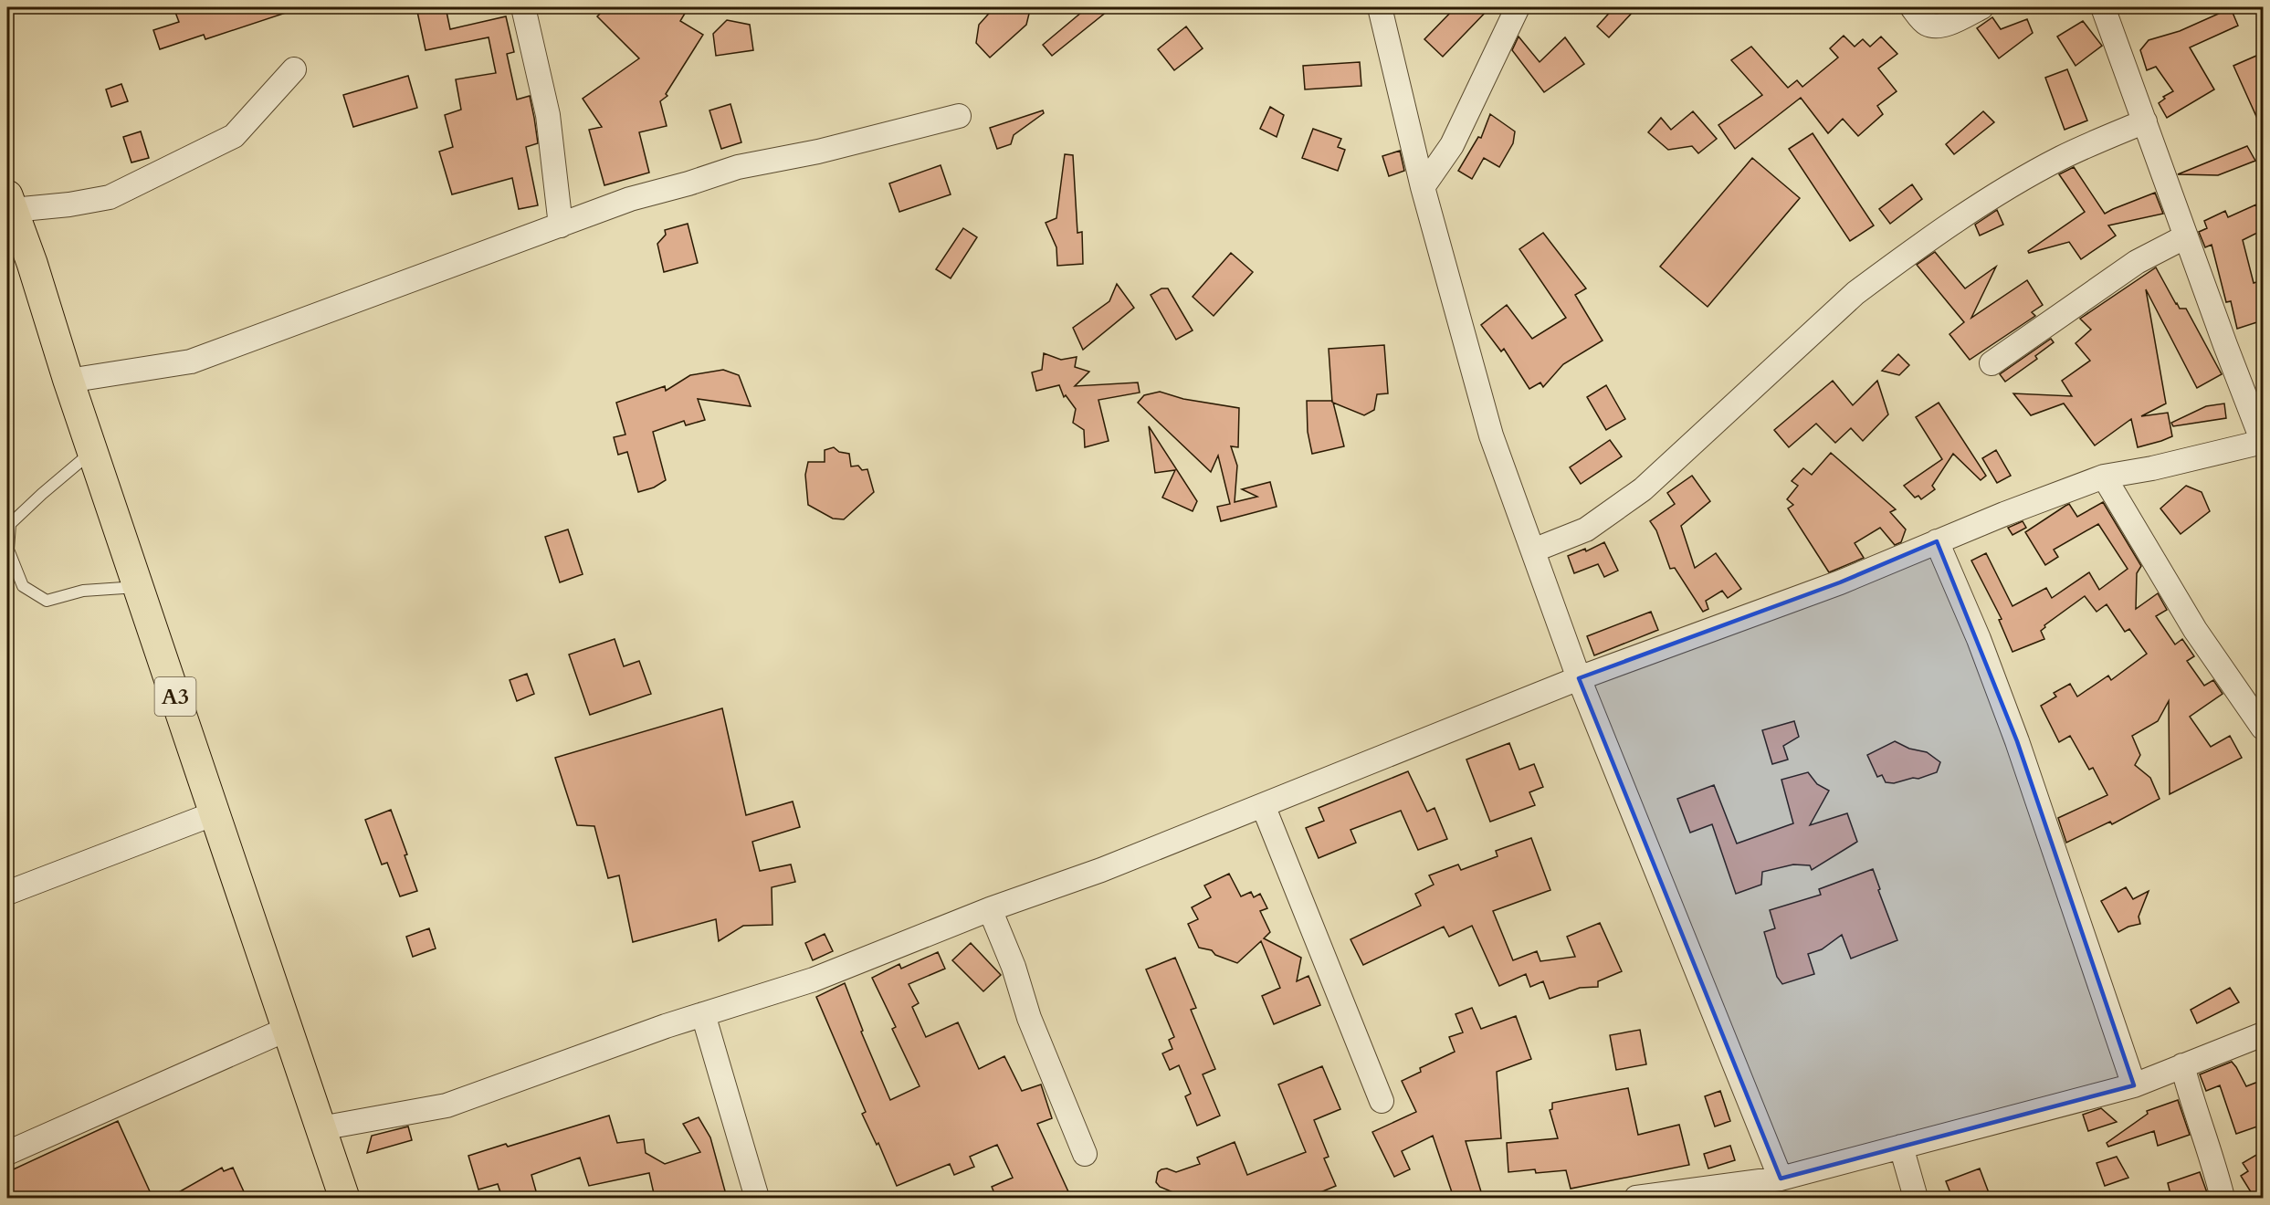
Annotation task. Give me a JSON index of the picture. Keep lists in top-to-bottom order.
{
  "streets": {
    "highway": ["A3"]
  }
}
